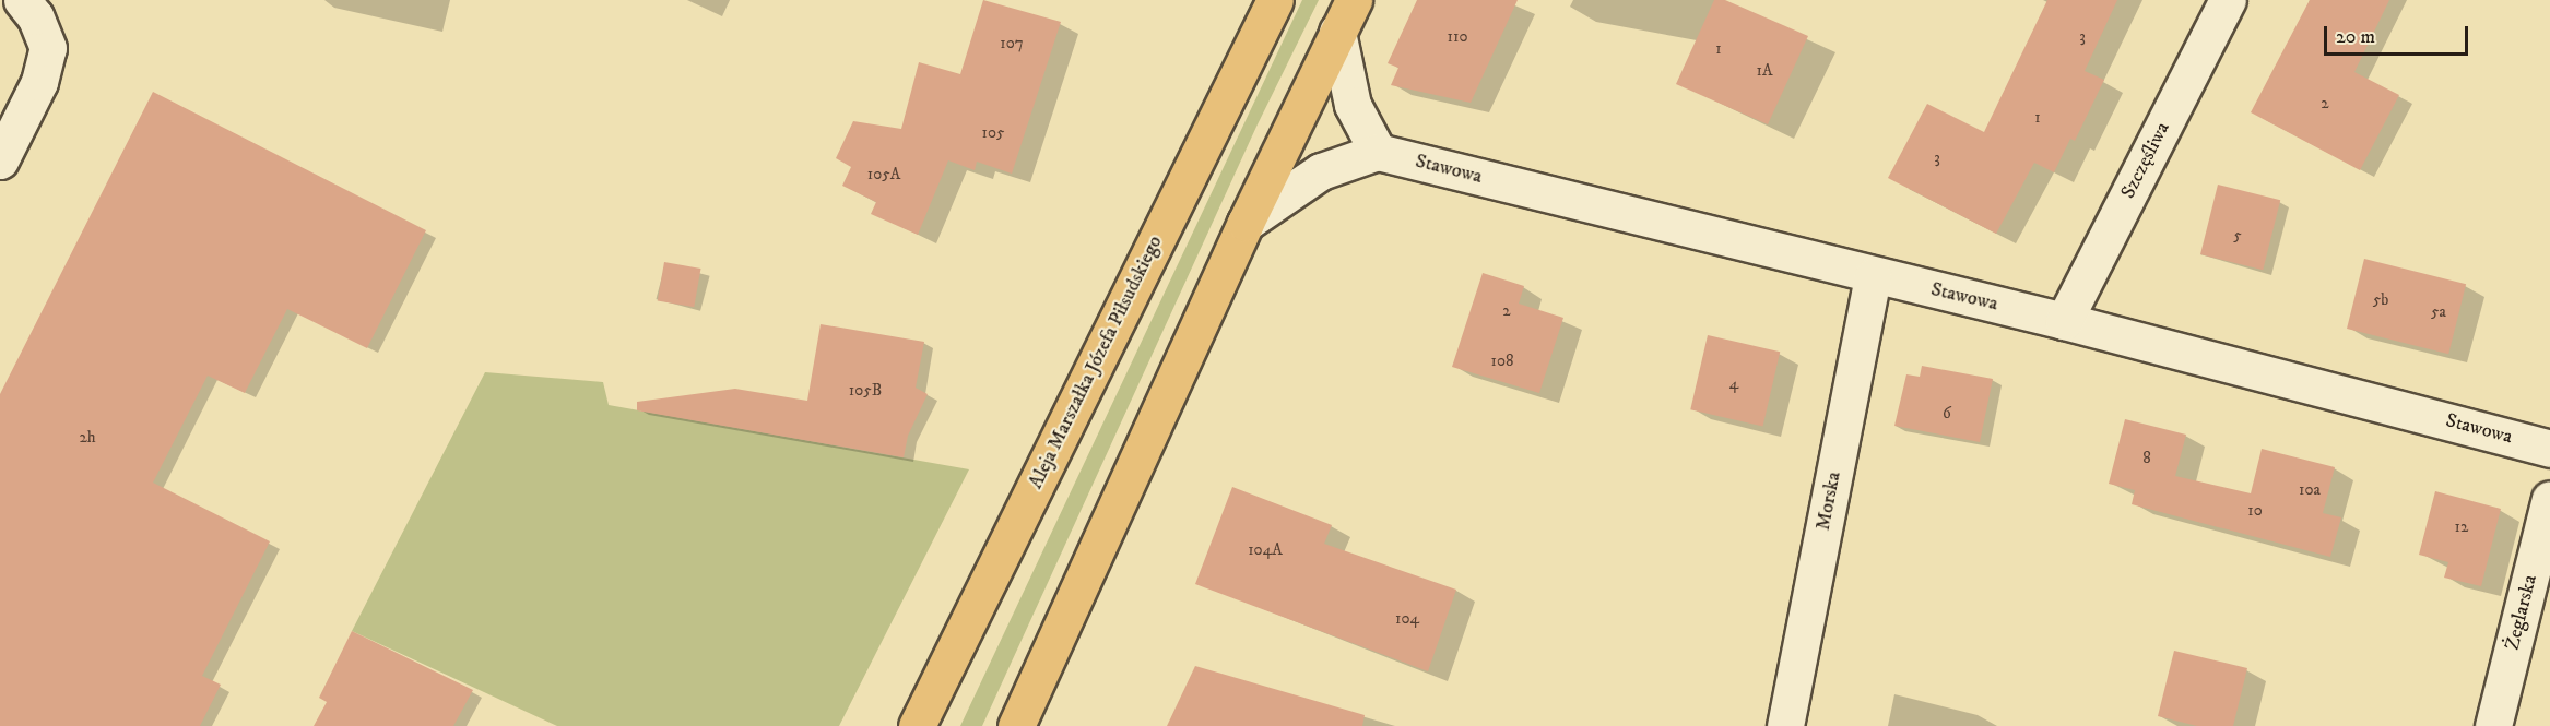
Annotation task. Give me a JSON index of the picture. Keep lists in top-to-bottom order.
{
  "streets": {
    "main road": ["Aleja Marszałka Józefa Piłsudskiego"],
    "street": [
      "Szczęśliwa",
      "Stawowa",
      "Morska",
      "Żeglarska"
    ]
  },
  "crossings": [
    ["Szczęśliwa", "Stawowa"],
    ["Stawowa", "Morska"]
  ],
  "house_numbers": [
    "110",
    "3",
    "107",
    "1",
    "1A",
    "2",
    "1",
    "105",
    "3",
    "105A",
    "5",
    "5b",
    "2",
    "5a",
    "108",
    "4",
    "105B",
    "6",
    "2h",
    "8",
    "10a",
    "10",
    "12",
    "104A",
    "104"
  ],
  "scale_bar": "20 m"
}
